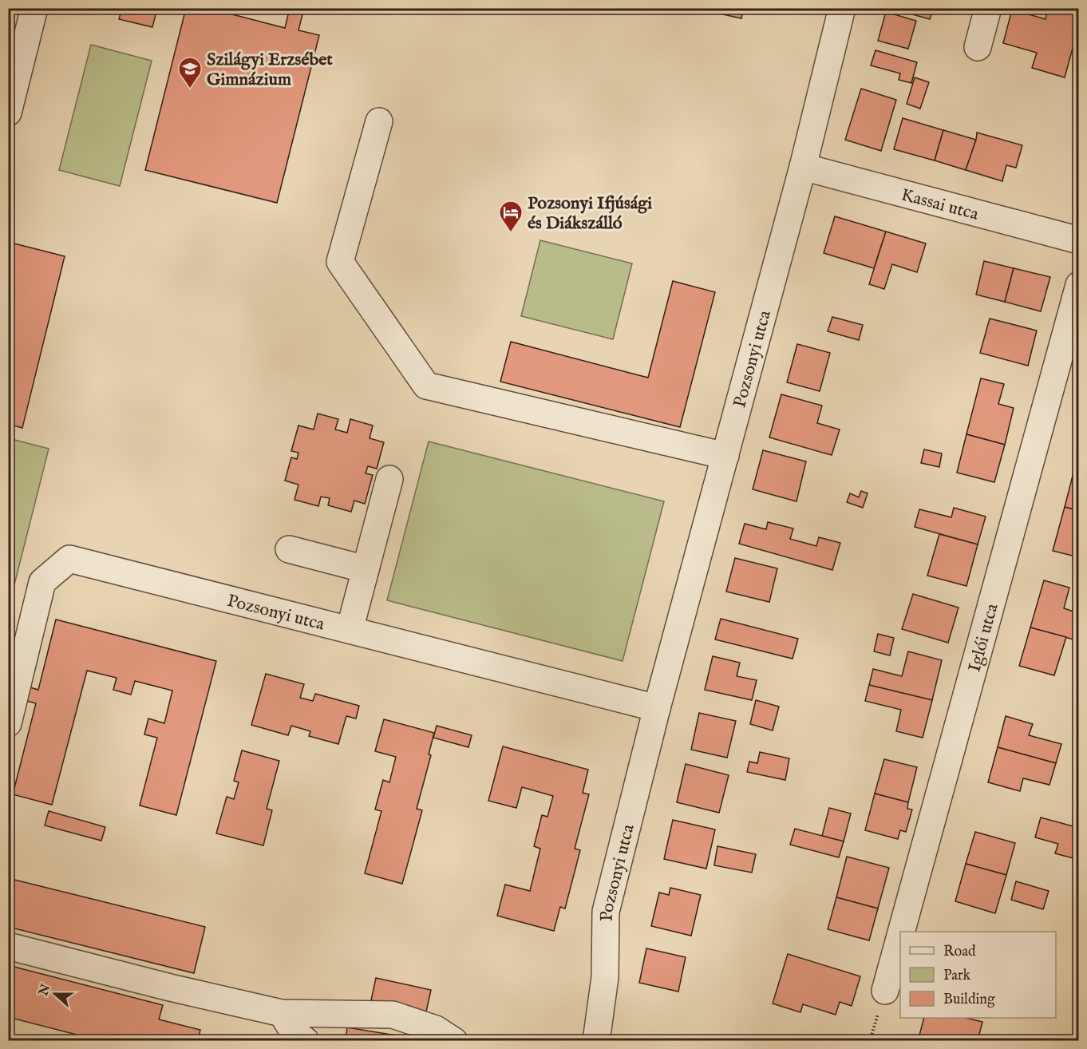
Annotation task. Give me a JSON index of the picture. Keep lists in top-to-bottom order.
{
  "streets": {
    "street": ["Kassai utca", "Pozsonyi utca", "Iglói utca"]
  },
  "crossings": [
    ["Kassai utca", "Pozsonyi utca"]
  ],
  "places": {
    "school or university": ["Szilágyi Erzsébet Gimnázium"],
    "hotel": ["Pozsonyi Ifjúsági és Diákszálló"]
  },
  "legend": ["Road", "Park", "Building"],
  "north": "left"
}
